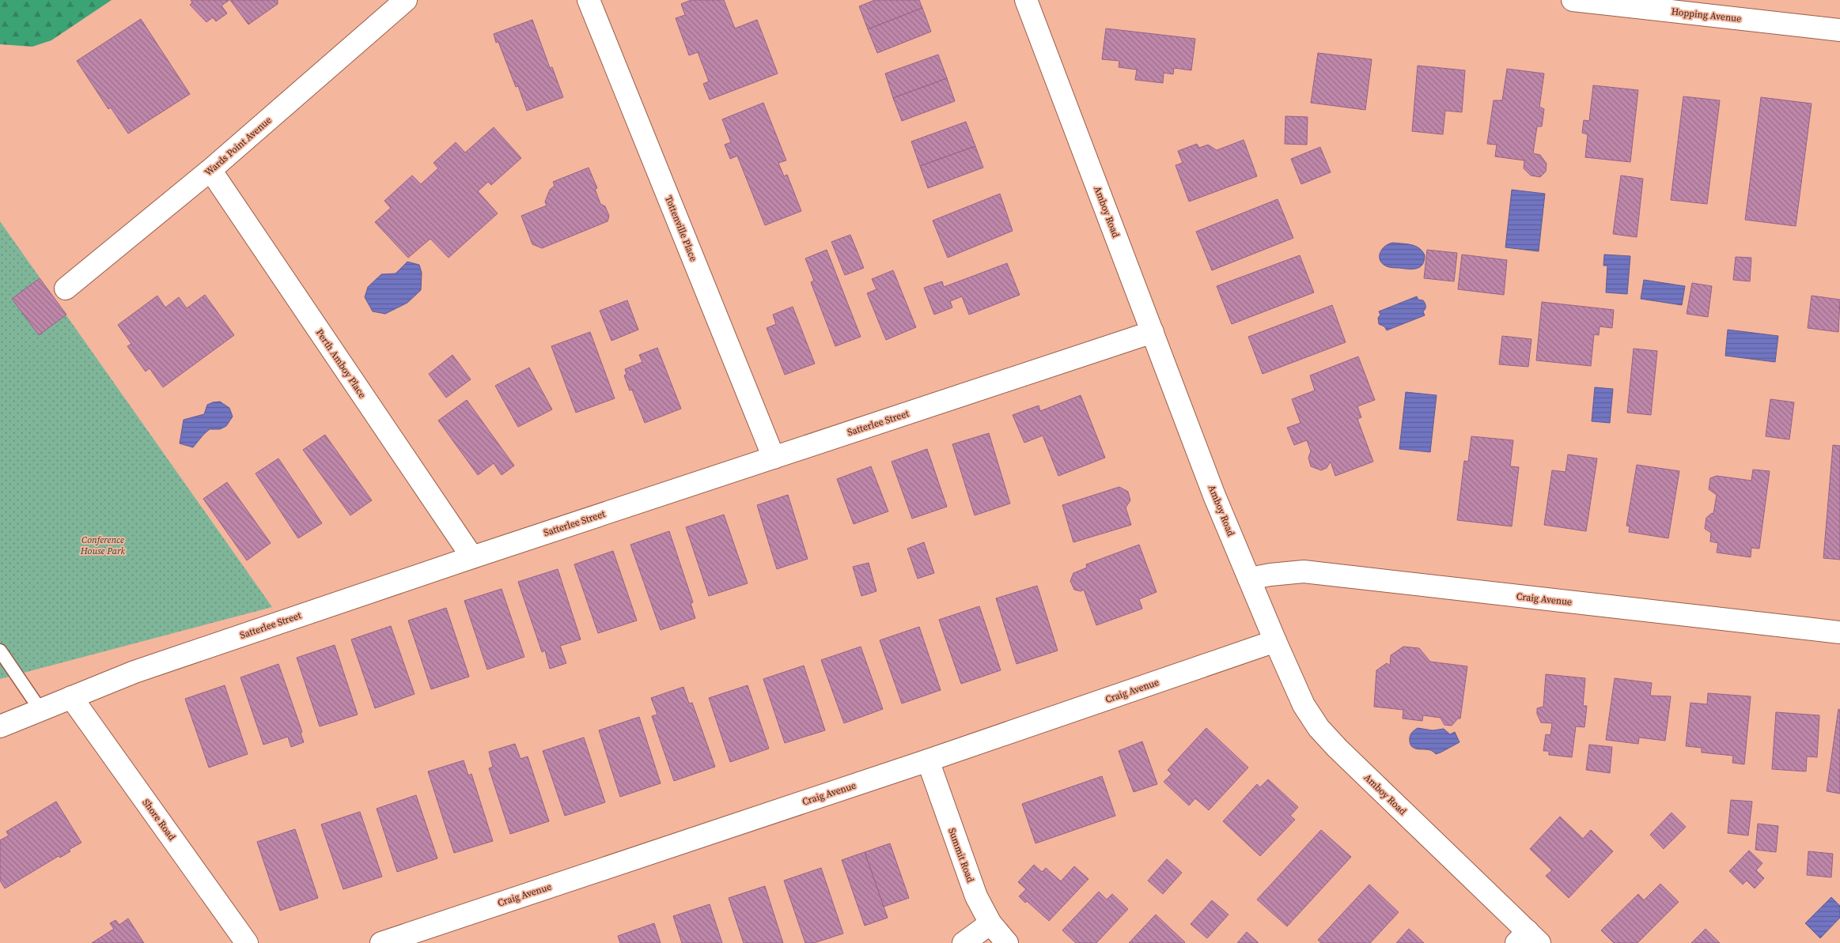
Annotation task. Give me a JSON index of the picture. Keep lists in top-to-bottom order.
{
  "streets": {
    "street": [
      "Hopping Avenue",
      "Wards Point Avenue",
      "Amboy Road",
      "Tottenville Place",
      "Perth Amboy Place",
      "Satterlee Street",
      "Craig Avenue",
      "Shore Road",
      "Summit Road"
    ]
  },
  "crossings": [
    ["Wards Point Avenue", "Perth Amboy Place"],
    ["Amboy Road", "Satterlee Street"],
    ["Amboy Road", "Craig Avenue"],
    ["Tottenville Place", "Satterlee Street"],
    ["Perth Amboy Place", "Satterlee Street"],
    ["Satterlee Street", "Shore Road"],
    ["Craig Avenue", "Summit Road"]
  ],
  "parks": ["Conference House Park"]
}
